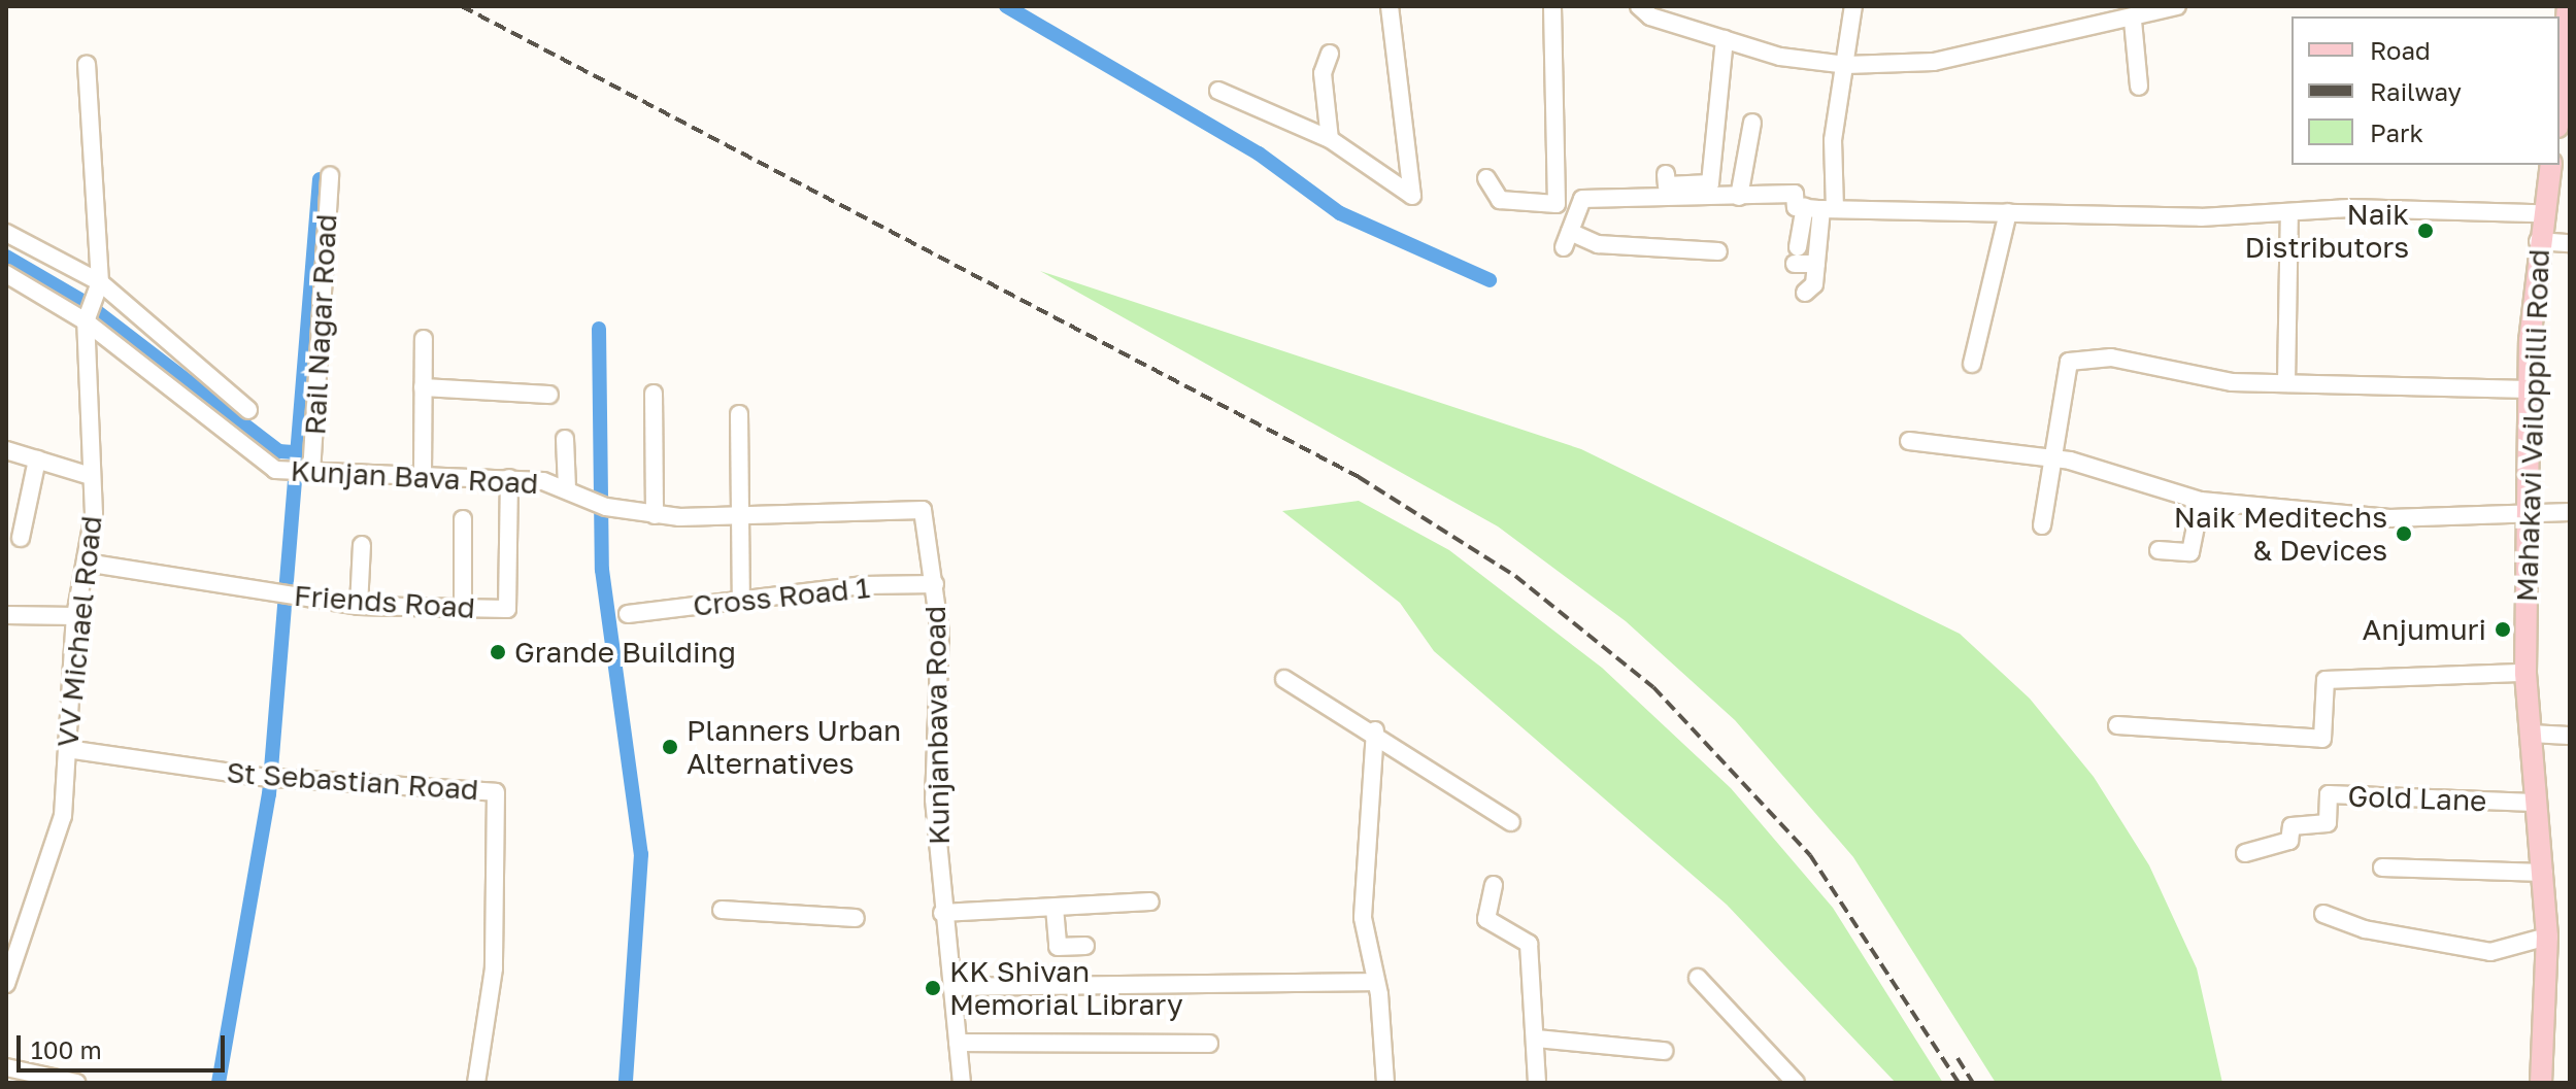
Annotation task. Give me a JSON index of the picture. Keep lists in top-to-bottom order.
{
  "streets": {
    "main road": ["Mahakavi Vailoppilli Road"],
    "street": [
      "Rail Nagar Road",
      "Kunjan Bava Road",
      "Cross Road 1",
      "Friends Road",
      "VV Michael Road",
      "Kunjanbava Road",
      "St Sebastian Road",
      "Gold Lane"
    ]
  },
  "crossings": [
    ["Rail Nagar Road", "Kunjan Bava Road"],
    ["Mahakavi Vailoppilli Road", "Gold Lane"],
    ["Kunjan Bava Road", "Friends Road"],
    ["Kunjan Bava Road", "VV Michael Road"],
    ["Kunjan Bava Road", "Kunjanbava Road"],
    ["Cross Road 1", "Kunjanbava Road"],
    ["Friends Road", "VV Michael Road"],
    ["VV Michael Road", "St Sebastian Road"]
  ],
  "places": [
    "Naik Distributors",
    "Naik Meditechs & Devices",
    "Anjumuri",
    "Grande Building",
    "Planners Urban Alternatives",
    "KK Shivan Memorial Library"
  ],
  "legend": ["Road", "Railway", "Park"],
  "scale_bar": "100 m"
}
